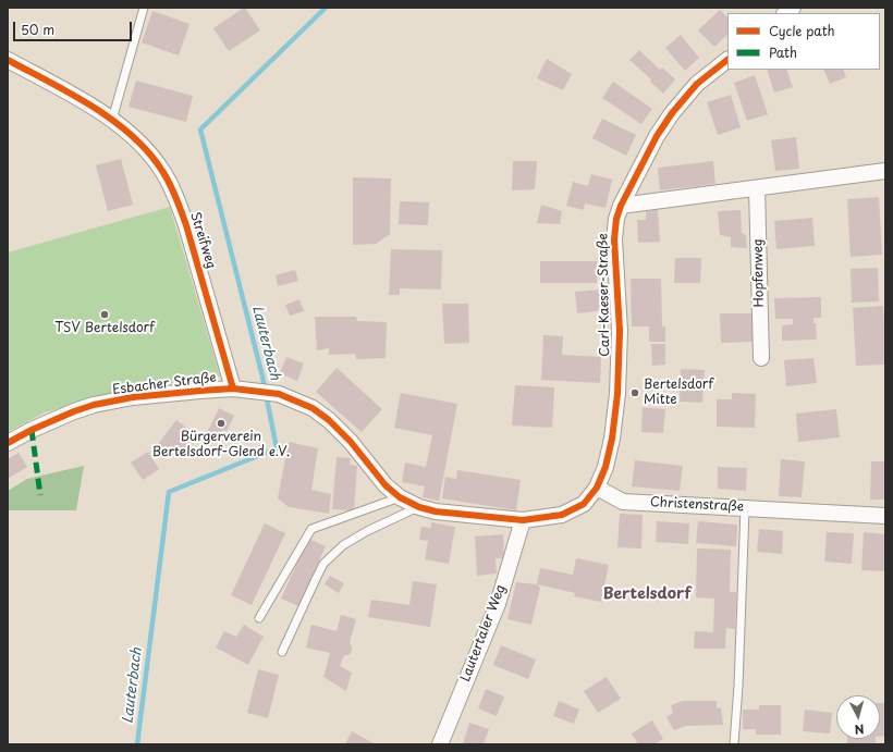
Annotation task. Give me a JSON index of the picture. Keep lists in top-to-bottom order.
{
  "streets": {
    "street": [
      "Streifweg",
      "Hopfenweg",
      "Carl-Kaeser-Straße",
      "Esbacher Straße",
      "Christenstraße",
      "Lautertaler Weg"
    ]
  },
  "crossings": [
    ["Streifweg", "Esbacher Straße"],
    ["Carl-Kaeser-Straße", "Christenstraße"],
    ["Esbacher Straße", "Lautertaler Weg"]
  ],
  "districts": ["Bertelsdorf"],
  "water": ["Lauterbach"],
  "places": ["TSV Bertelsdorf", "Bertelsdorf Mitte", "Bürgerverein Bertelsdorf-Glend e.V."],
  "legend": ["Cycle path", "Path"],
  "scale_bar": "50 m",
  "north": "bottom"
}
